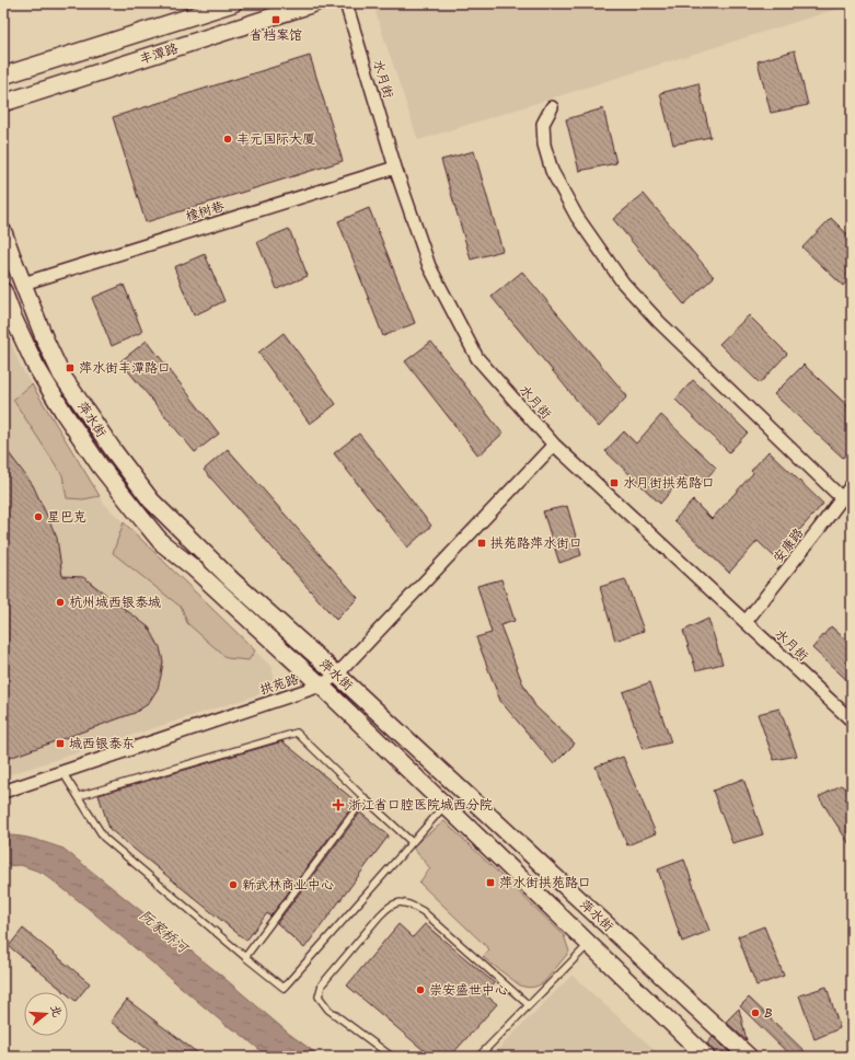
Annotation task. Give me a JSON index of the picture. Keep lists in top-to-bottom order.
{
  "streets": {
    "main road": ["丰潭路", "萍水街"],
    "street": [
      "水月街",
      "橡树巷",
      "安康路",
      "拱苑路"
    ]
  },
  "crossings": [
    ["水月街", "橡树巷"],
    ["水月街", "安康路"],
    ["水月街", "拱苑路"],
    ["橡树巷", "萍水街"],
    ["萍水街", "拱苑路"]
  ],
  "water": ["阮家桥河"],
  "places": {
    "transit": [
      "省档案馆",
      "萍水街丰潭路口",
      "水月街拱苑路口",
      "拱苑路萍水街口",
      "城西银泰东",
      "萍水街拱苑路口"
    ],
    "other": [
      "丰元国际大厦",
      "星巴克",
      "杭州城西银泰城",
      "新武林商业中心",
      "崇安盛世中心",
      "B"
    ],
    "health": ["浙江省口腔医院城西分院"]
  },
  "north": "right"
}
